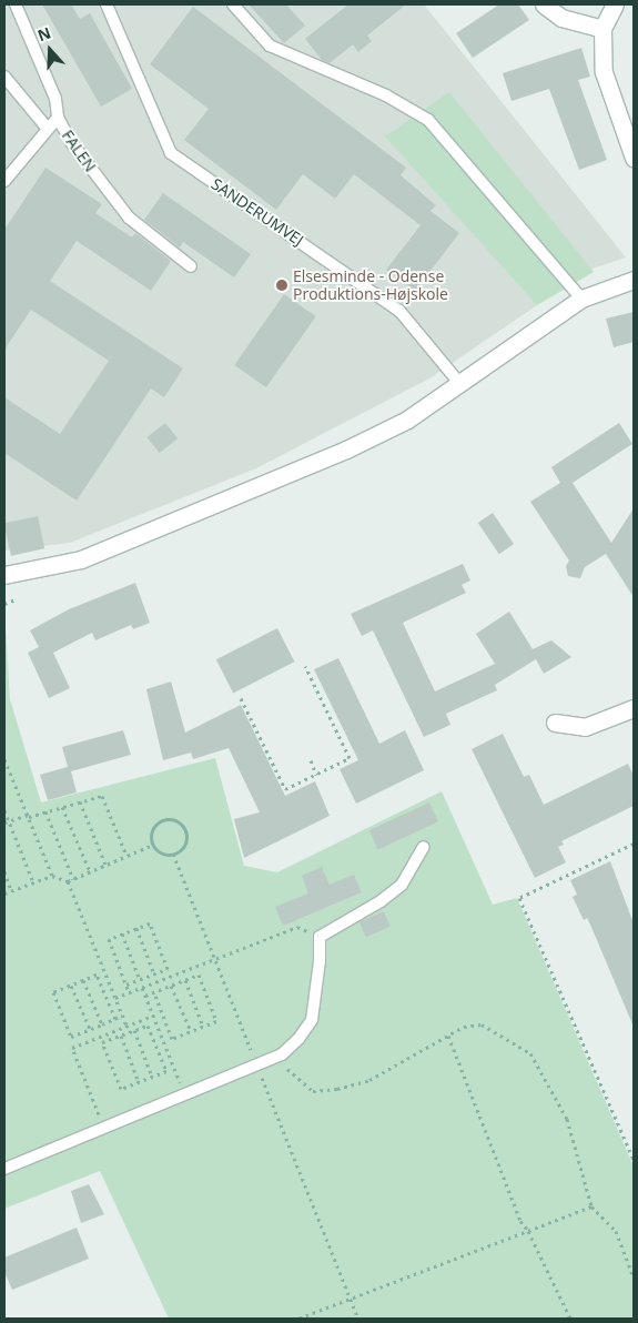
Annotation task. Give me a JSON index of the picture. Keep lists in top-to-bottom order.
{
  "streets": {
    "lane": ["FALEN", "SANDERUMVEJ"]
  },
  "places": ["Elsesminde - Odense Produktions-Højskole"],
  "north": "top"
}
